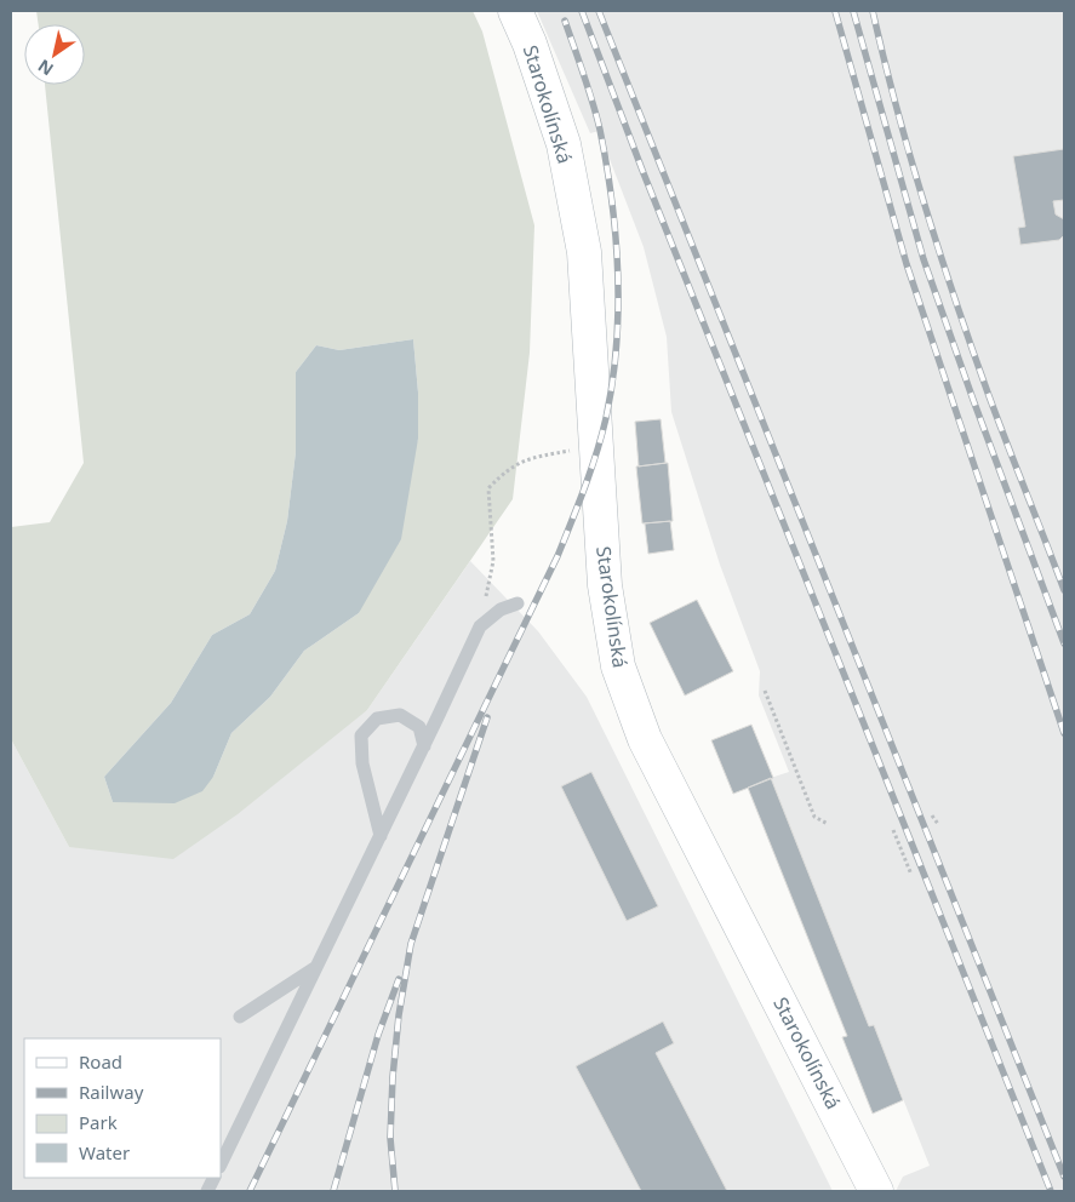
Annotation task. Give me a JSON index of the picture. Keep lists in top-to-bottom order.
{
  "streets": {
    "street": ["Starokolínská"]
  },
  "legend": [
    "Road",
    "Railway",
    "Park",
    "Water"
  ],
  "north": "bottom left"
}
